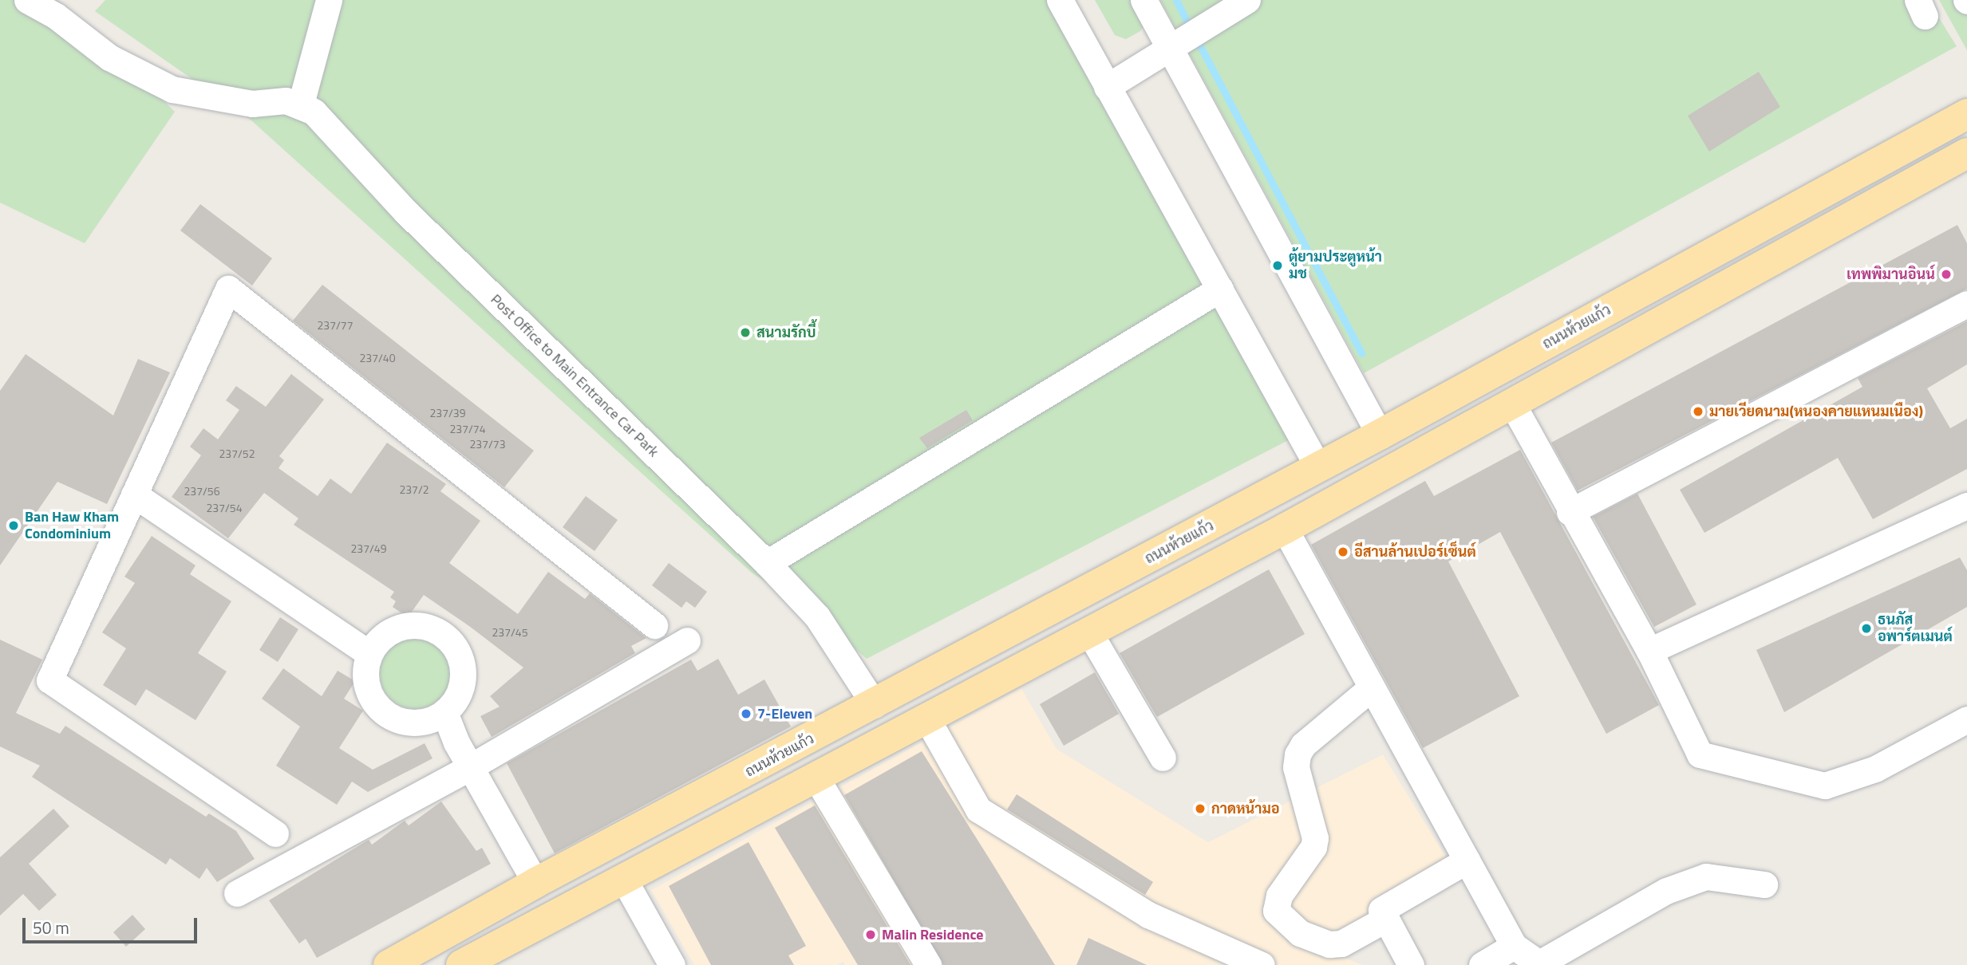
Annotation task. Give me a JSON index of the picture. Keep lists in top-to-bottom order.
{
  "streets": {
    "main road": ["ถนนห้วยแก้ว"]
  },
  "places": [
    "ตู้ยามประตูหน้า มช",
    "เทพพิมานอินน์",
    "สนามรักบี้",
    "มายเวียดนาม(หนองคายแหนมเนือง)",
    "Ban Haw Kham Condominium",
    "อีสานล้านเปอร์เซ็นต์",
    "ธนภัส อพาร์ตเมนต์",
    "7-Eleven",
    "กาดหน้ามอ",
    "Malin Residence"
  ],
  "house_numbers": [
    "237/77",
    "237/40",
    "237/39",
    "237/74",
    "237/73",
    "237/52",
    "237/2",
    "237/56",
    "237/54",
    "237/49",
    "237/45"
  ],
  "scale_bar": "50 m"
}
